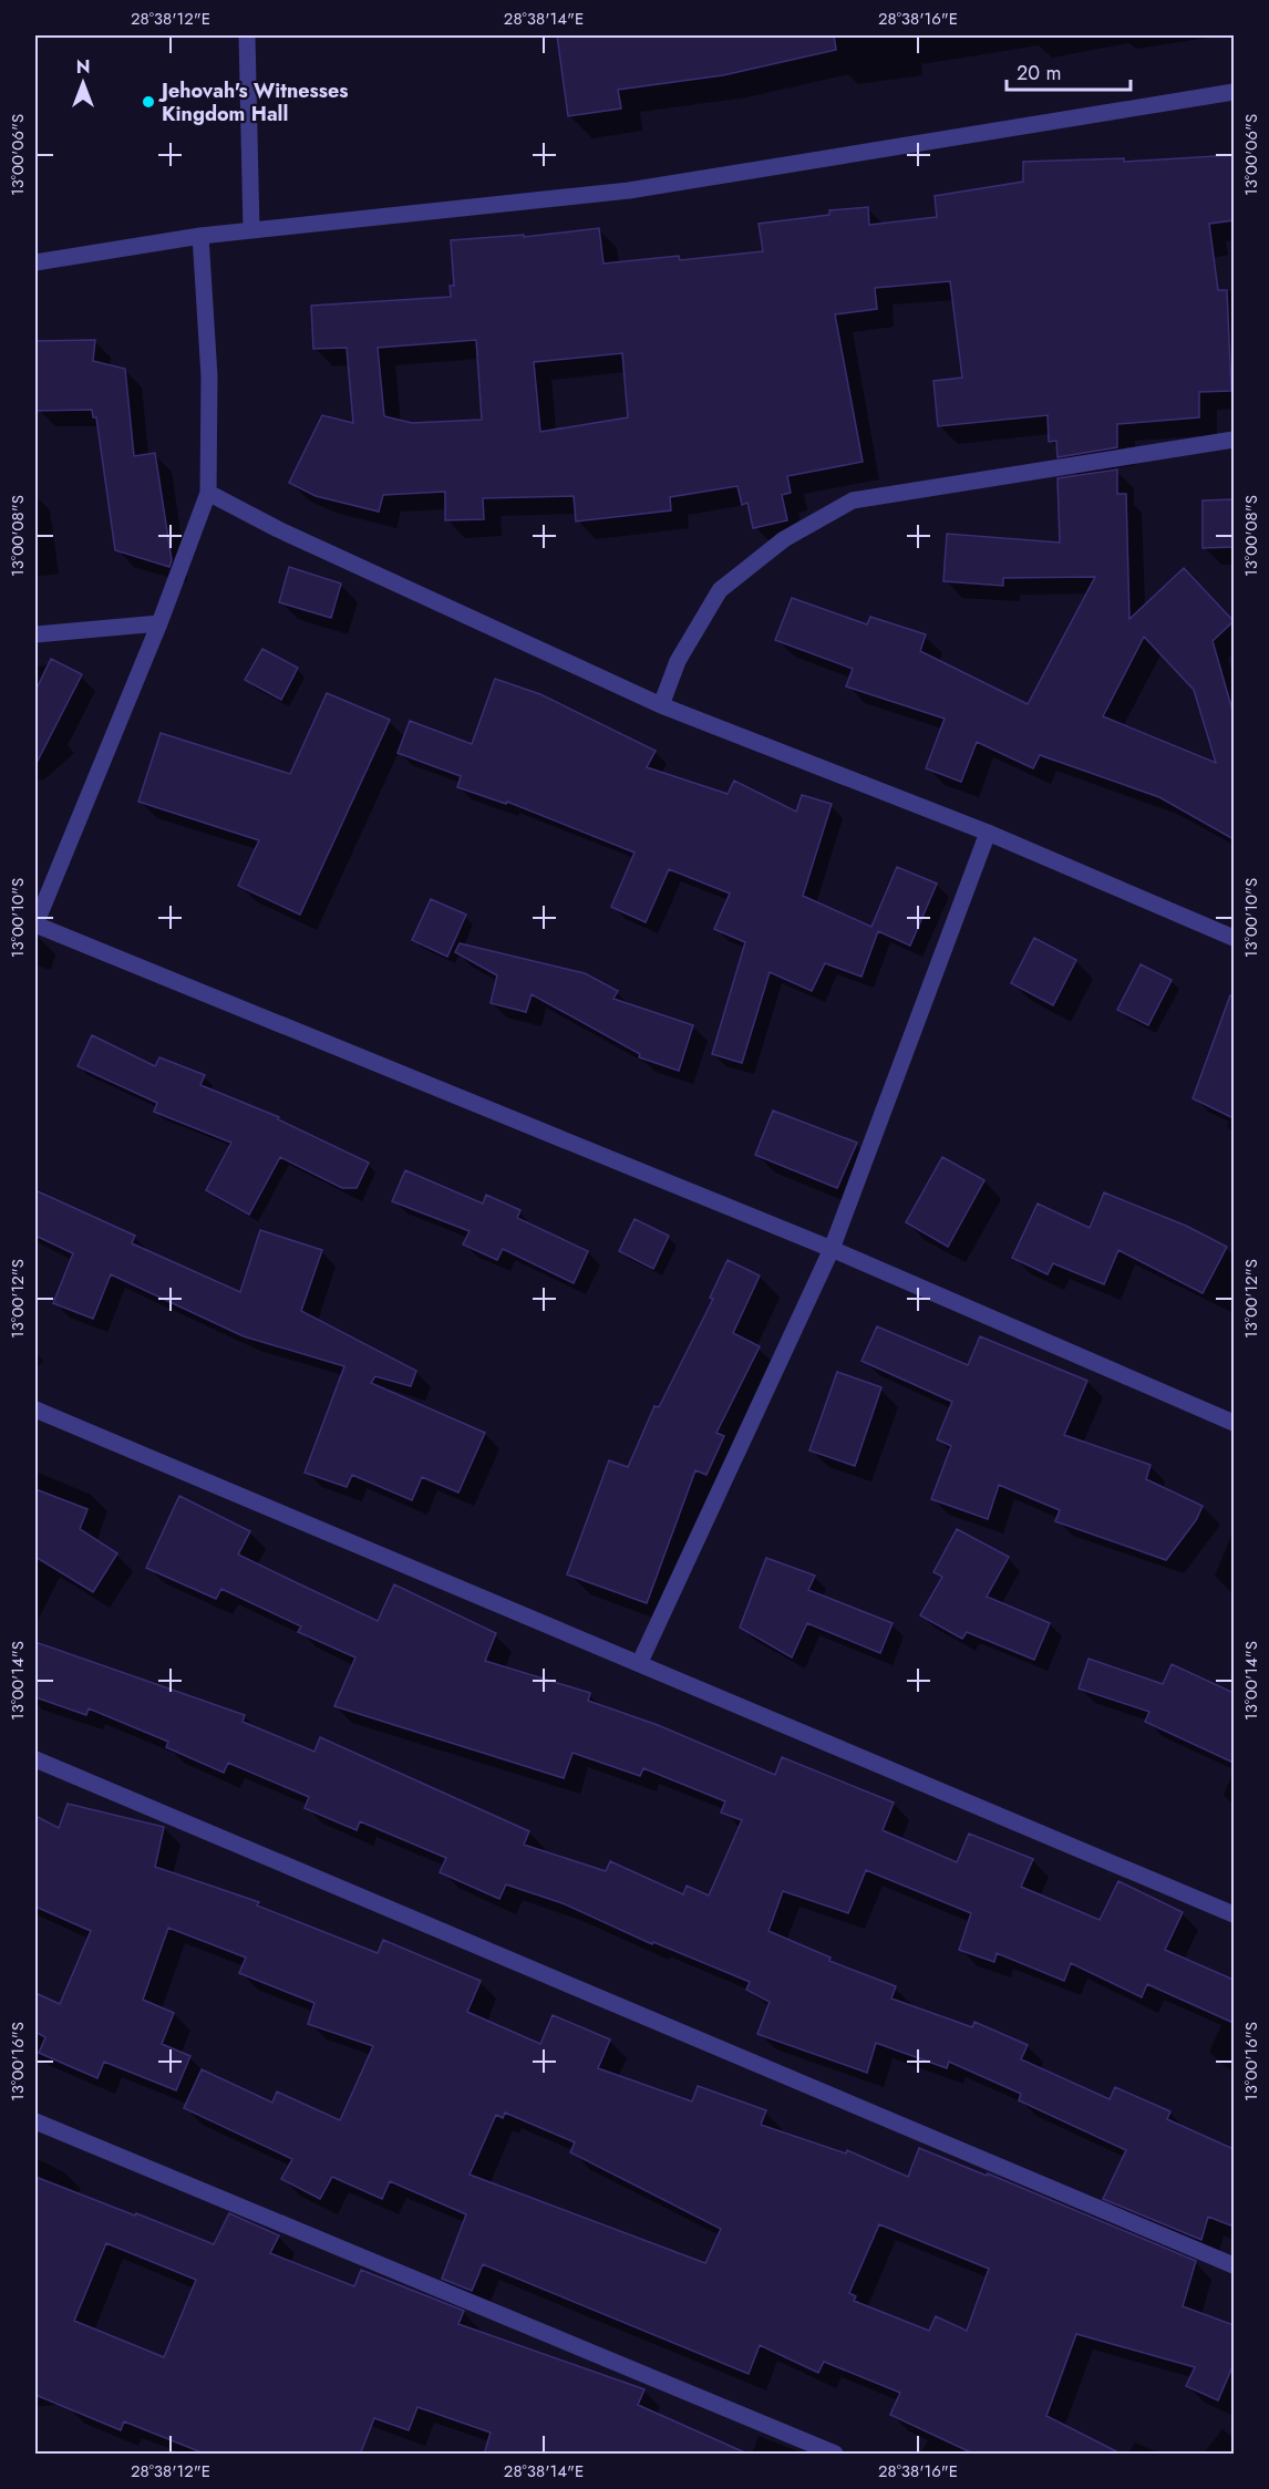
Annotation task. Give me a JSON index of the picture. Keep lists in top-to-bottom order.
{
  "places": ["Jehovah's Witnesses Kingdom Hall"],
  "scale_bar": "20 m",
  "north": "top",
  "coordinates": [
    "28°38'12\"E",
    "28°38'14\"E",
    "28°38'16\"E",
    "13°00'06\"S",
    "13°00'08\"S",
    "13°00'10\"S",
    "13°00'12\"S",
    "13°00'14\"S",
    "13°00'16\"S"
  ]
}
